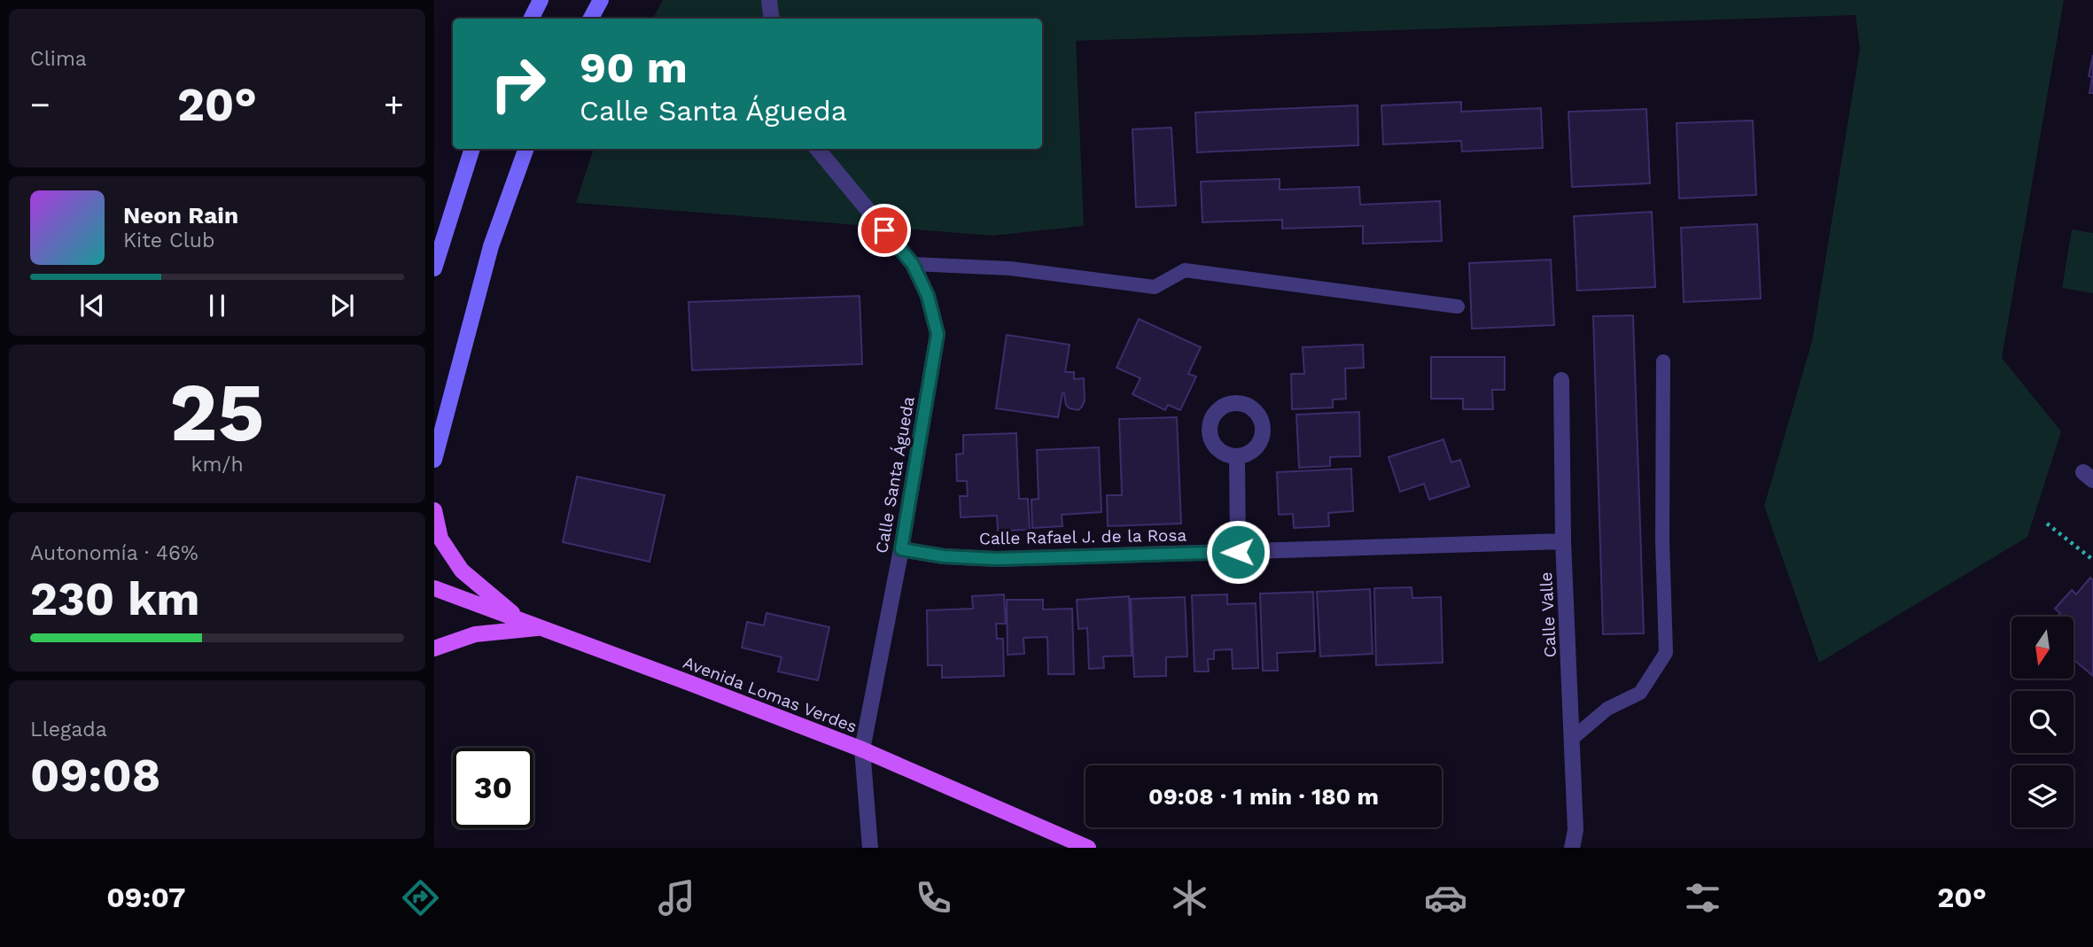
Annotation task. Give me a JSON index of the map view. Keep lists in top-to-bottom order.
{
  "streets": {
    "main road": ["Avenida Lomas Verdes"],
    "street": ["Calle Santa Águeda", "Calle Rafael J. de la Rosa", "Calle Valle"]
  },
  "crossings": [
    ["Calle Santa Águeda", "Calle Rafael J. de la Rosa"],
    ["Calle Santa Águeda", "Avenida Lomas Verdes"],
    ["Calle Rafael J. de la Rosa", "Calle Valle"]
  ],
  "north": "bottom",
  "page": {
    "tile": [
      "Clima",
      ["25", "km/h"],
      ["Autonomía · 46%", "230 km"],
      ["Llegada", "09:08"]
    ],
    "turn": ["90 m", "Calle Santa Águeda"],
    "heat": ["−", "20°", "+"],
    "song": ["Neon Rain", "Kite Club"],
    "limit": "30",
    "trip": "09:08 · 1 min · 180 m",
    "tabs": ["09:07", "20°"]
  }
}
